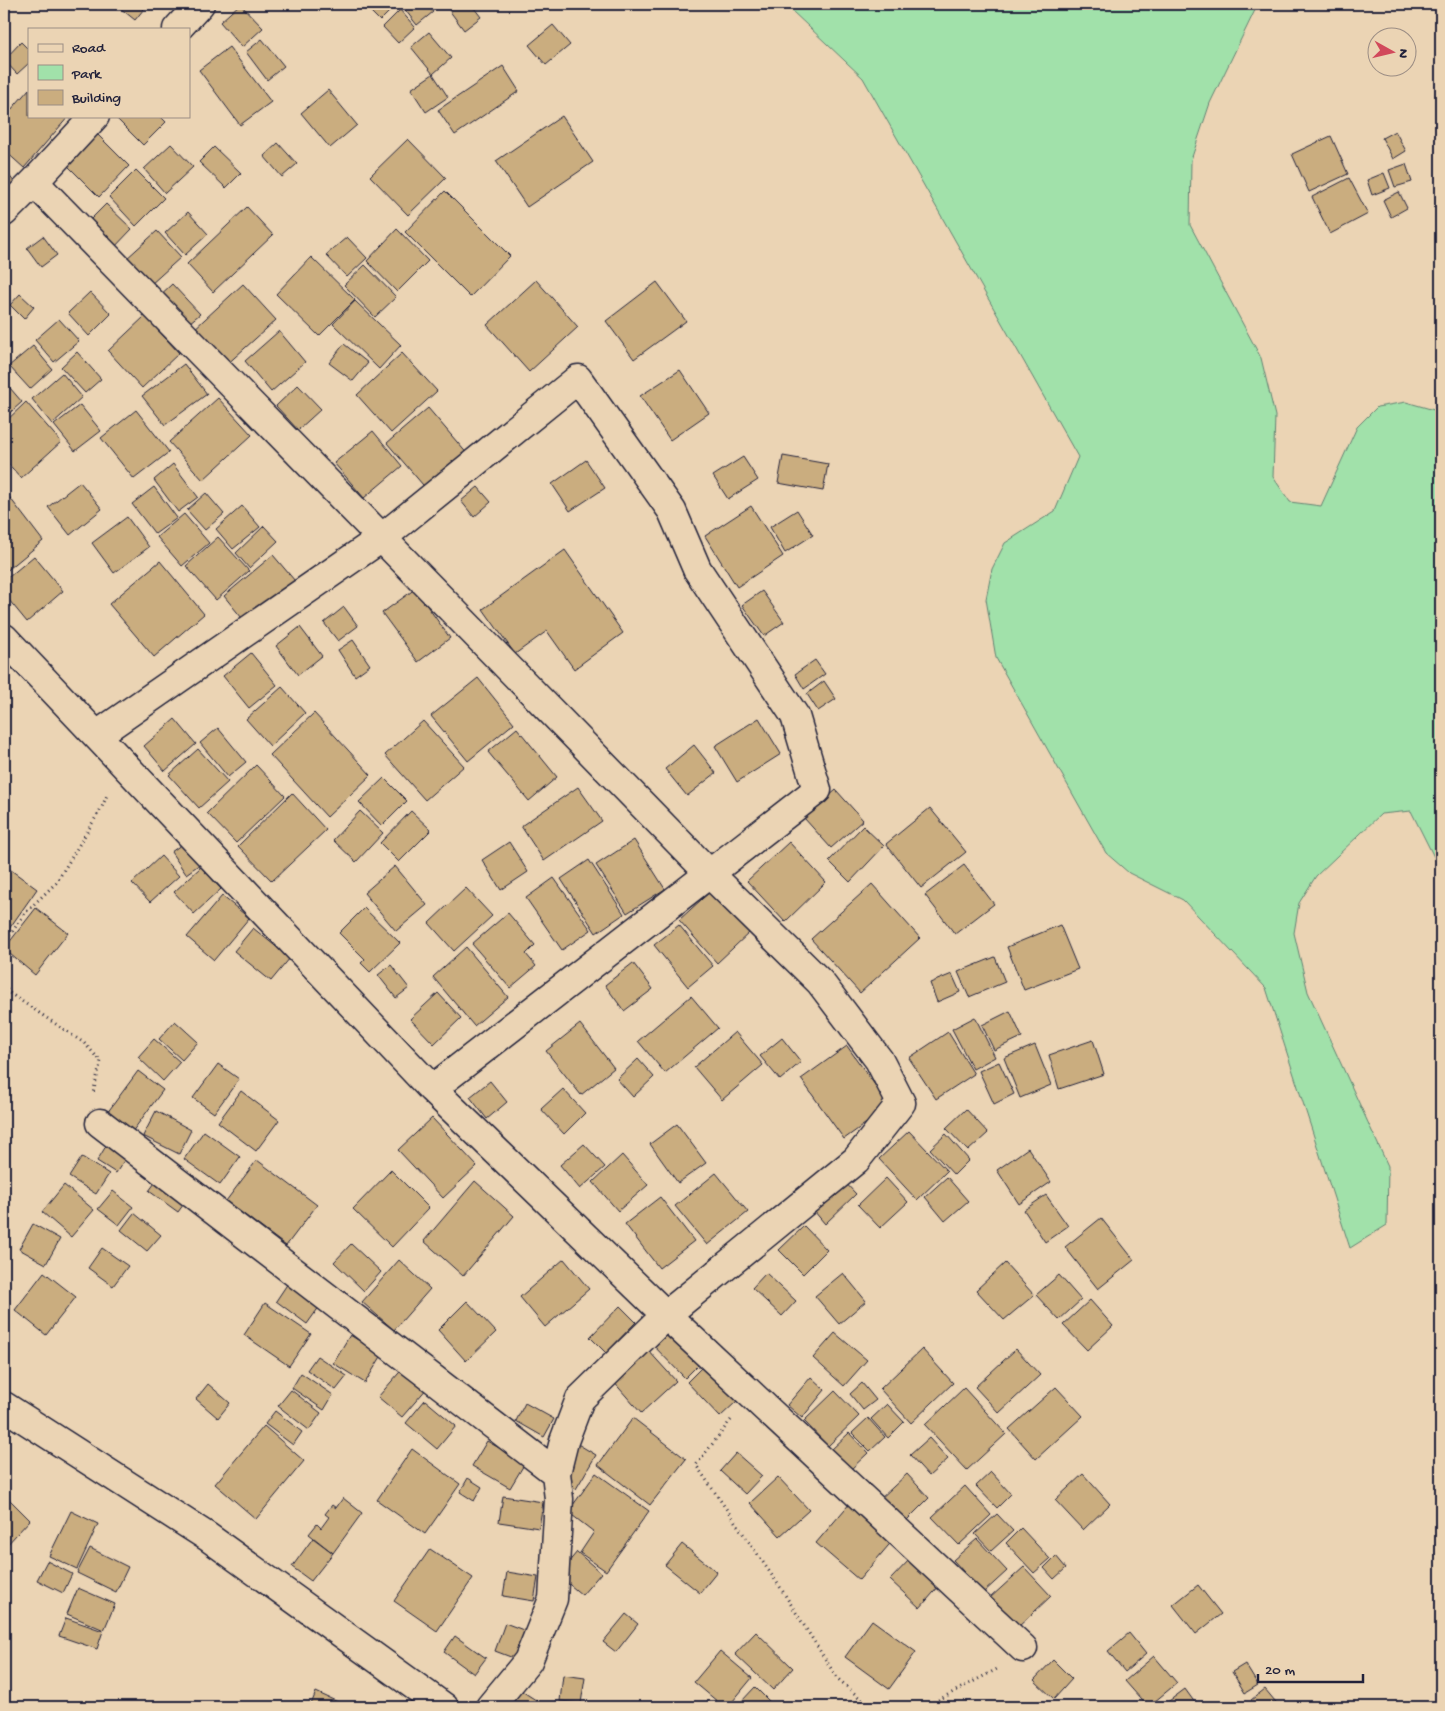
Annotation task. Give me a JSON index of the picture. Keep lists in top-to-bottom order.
{
  "legend": ["Road", "Park", "Building"],
  "scale_bar": "20 m",
  "north": "right"
}
